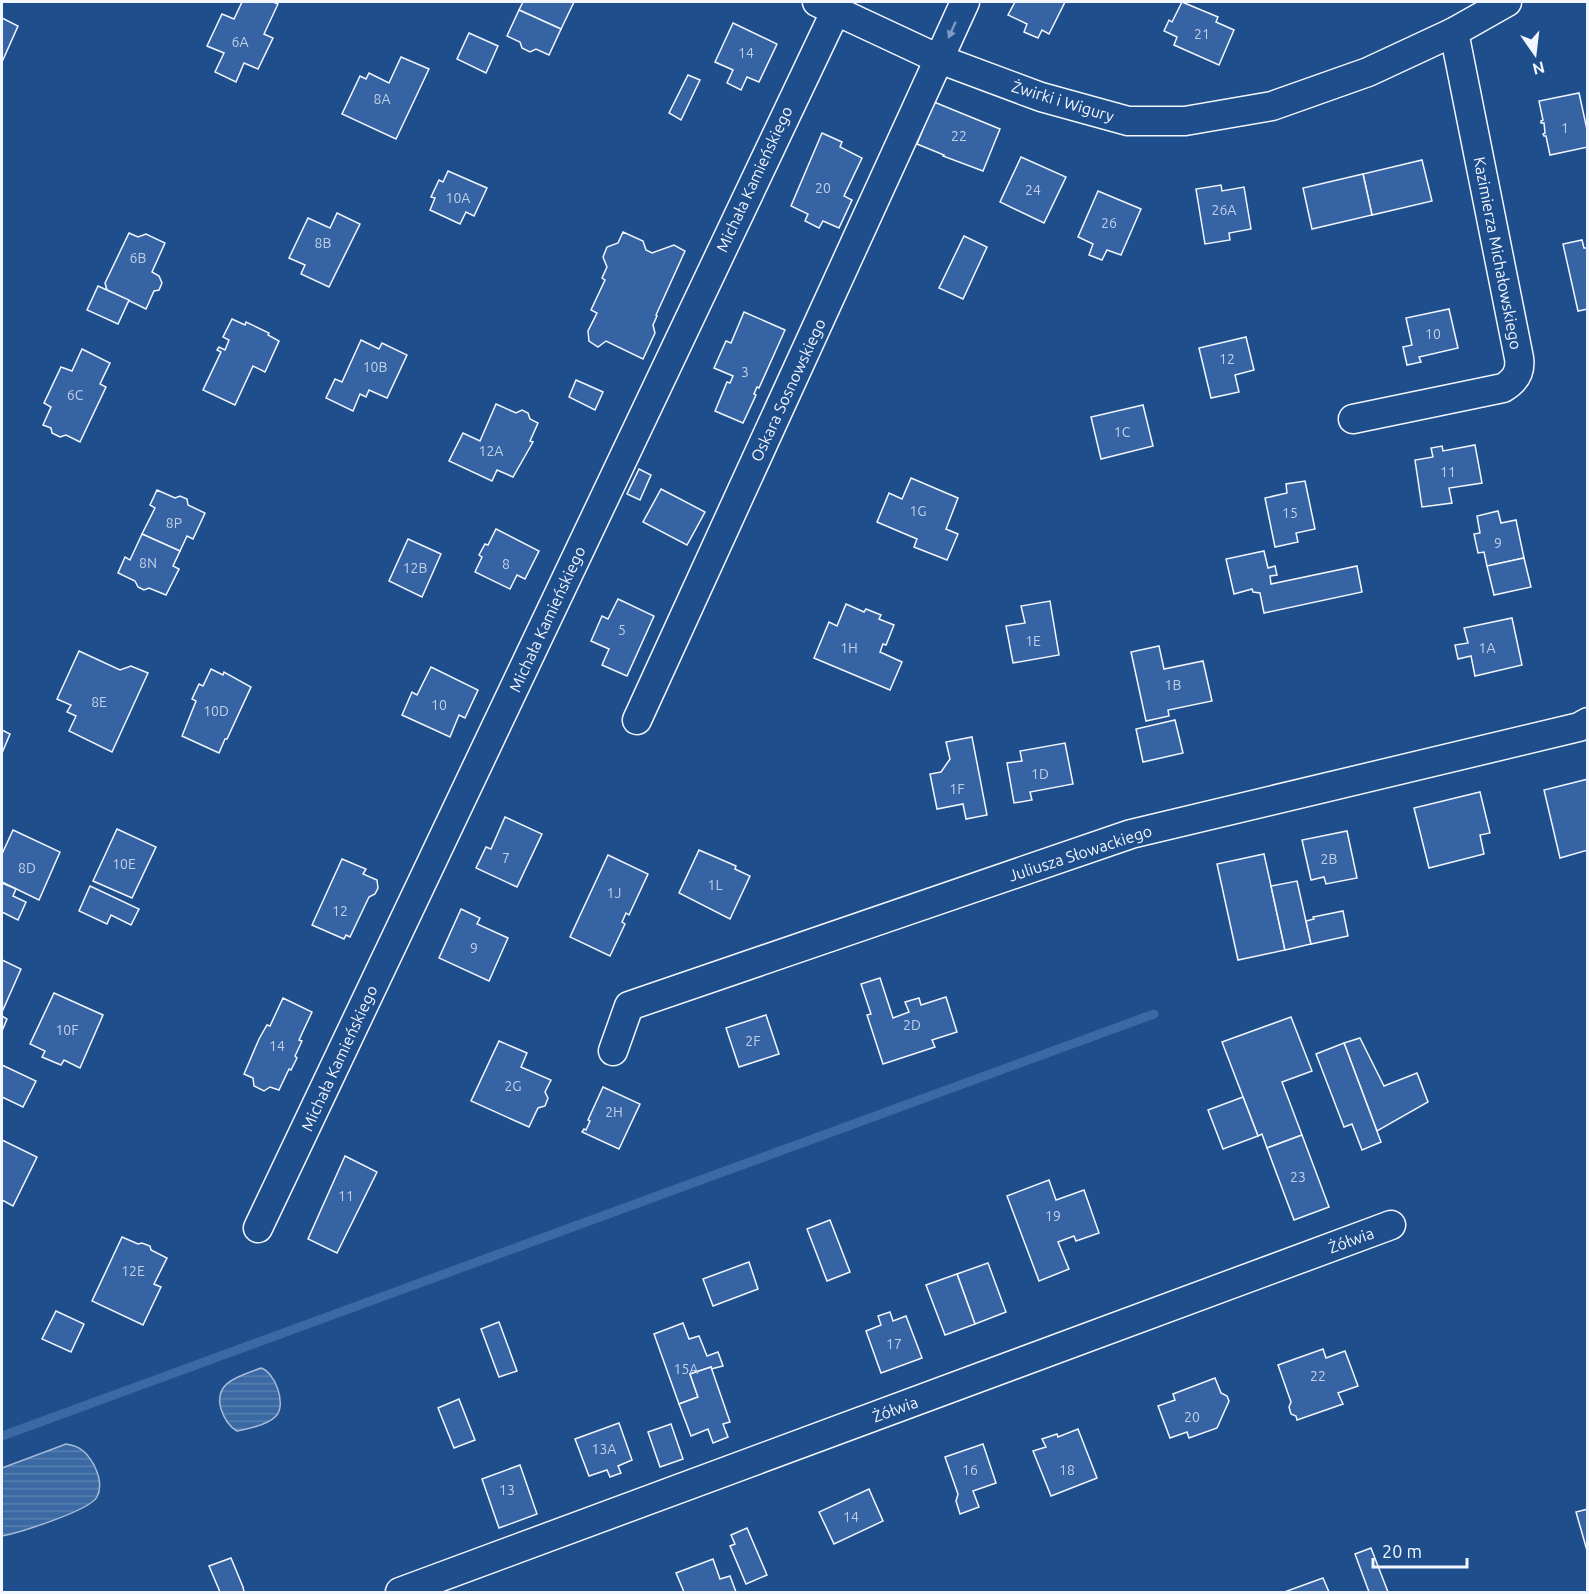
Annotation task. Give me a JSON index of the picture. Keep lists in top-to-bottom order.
{
  "streets": {
    "street": [
      "Żwirki i Wigury",
      "Michała Kamieńskiego",
      "Kazimierza Michałowskiego",
      "Oskara Sosnowskiego",
      "Juliusza Słowackiego",
      "Żółwia"
    ]
  },
  "crossings": [
    ["Żwirki i Wigury", "Michała Kamieńskiego"],
    ["Żwirki i Wigury", "Kazimierza Michałowskiego"],
    ["Żwirki i Wigury", "Oskara Sosnowskiego"]
  ],
  "house_numbers": [
    "21",
    "6A",
    "14",
    "8A",
    "1",
    "22",
    "20",
    "24",
    "10A",
    "26A",
    "26",
    "8B",
    "6B",
    "10",
    "12",
    "10B",
    "3",
    "6C",
    "1C",
    "12A",
    "11",
    "1G",
    "15",
    "8P",
    "9",
    "8N",
    "8",
    "12B",
    "5",
    "1E",
    "1H",
    "1A",
    "1B",
    "8E",
    "10",
    "10D",
    "1D",
    "1F",
    "7",
    "2B",
    "10E",
    "8D",
    "1L",
    "1J",
    "12",
    "9",
    "2D",
    "10F",
    "2F",
    "14",
    "2G",
    "2H",
    "23",
    "11",
    "19",
    "12E",
    "17",
    "15A",
    "22",
    "20",
    "13A",
    "16",
    "18",
    "13",
    "14"
  ],
  "scale_bar": "20 m",
  "north": "bottom"
}
